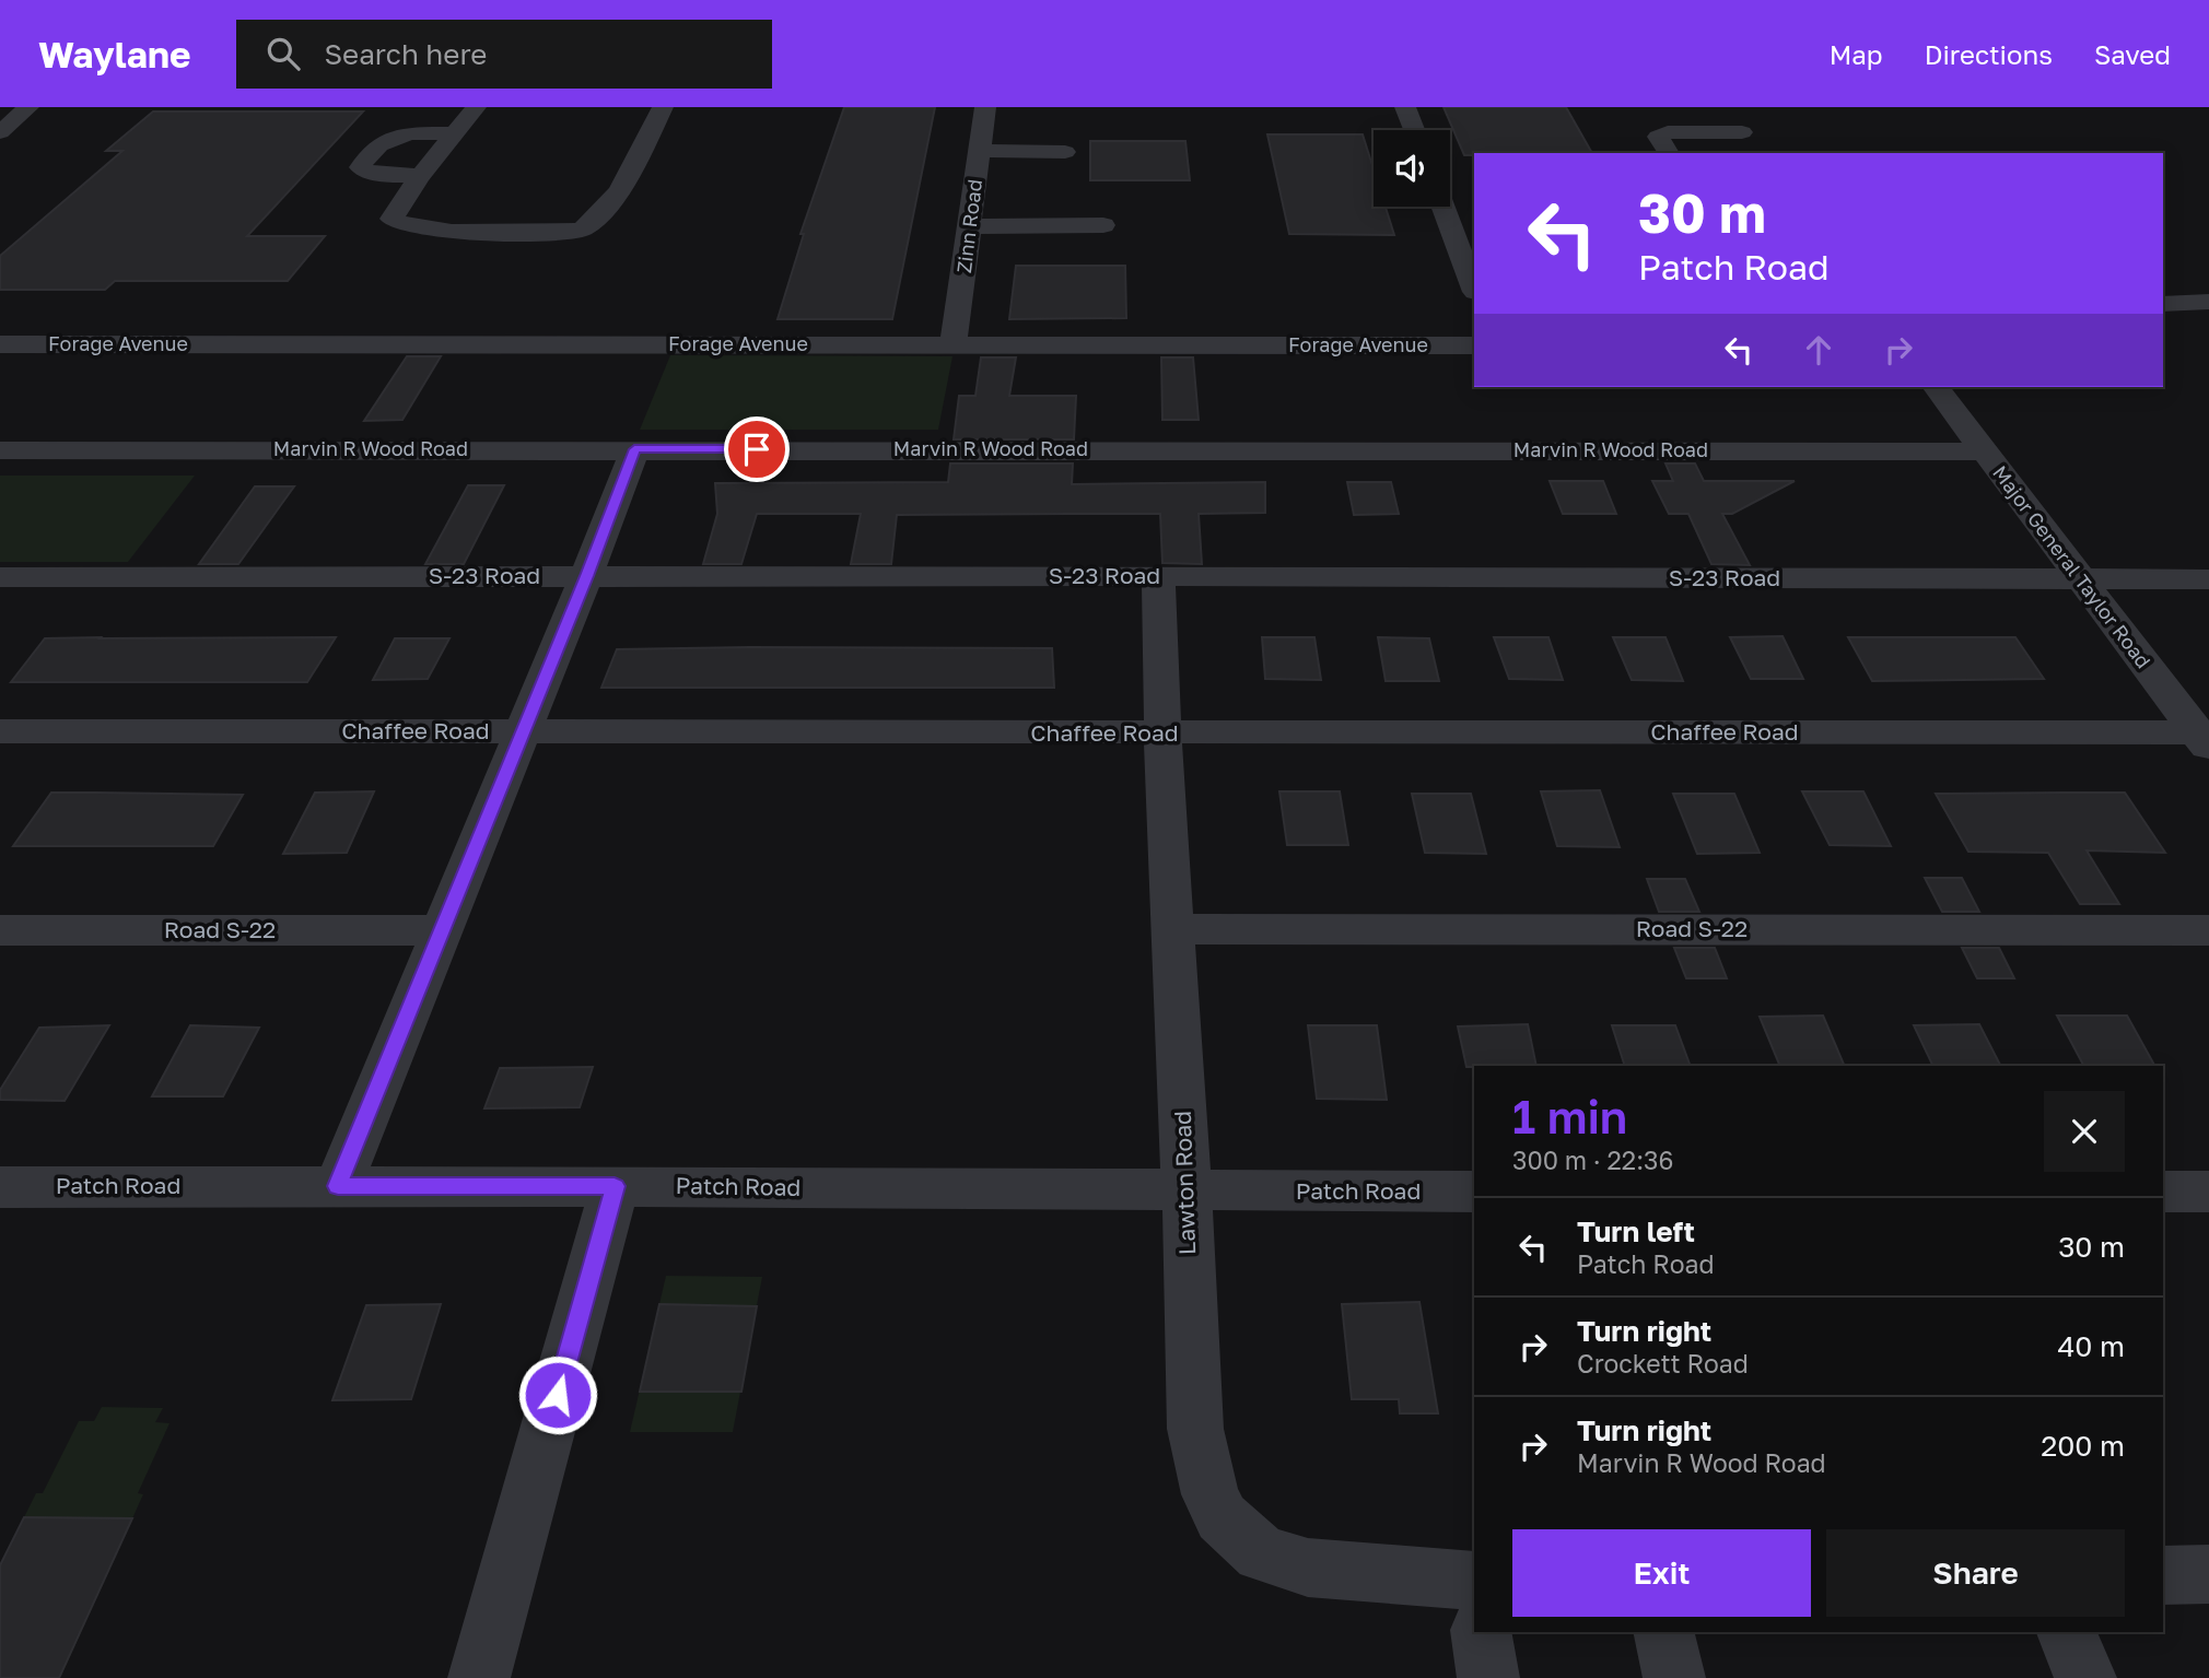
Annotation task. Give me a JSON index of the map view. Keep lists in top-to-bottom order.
{
  "streets": {
    "street": [
      "Zinn Road",
      "Forage Avenue",
      "Marvin R Wood Road",
      "Major General Taylor Road",
      "S-23 Road",
      "Chaffee Road",
      "Road S-22",
      "Lawton Road",
      "Patch Road"
    ]
  },
  "crossings": [
    ["Zinn Road", "Forage Avenue"],
    ["Marvin R Wood Road", "Major General Taylor Road"],
    ["Major General Taylor Road", "S-23 Road"],
    ["Major General Taylor Road", "Chaffee Road"],
    ["S-23 Road", "Lawton Road"],
    ["Chaffee Road", "Lawton Road"],
    ["Road S-22", "Lawton Road"],
    ["Lawton Road", "Patch Road"]
  ],
  "page": {
    "header": "Waylane",
    "search": "Search here",
    "nav": ["Map", "Directions", "Saved"],
    "turn": ["30 m", "Patch Road"],
    "heading": ["1 min", "300 m · 22:36"],
    "list": [
      {
        "name": "Turn left",
        "note": "Patch Road",
        "value": "30 m"
      },
      {
        "name": "Turn right",
        "note": "Crockett Road",
        "value": "40 m"
      },
      {
        "name": "Turn right",
        "note": "Marvin R Wood Road",
        "value": "200 m"
      }
    ],
    "buttons": ["Exit", "Share"]
  }
}
